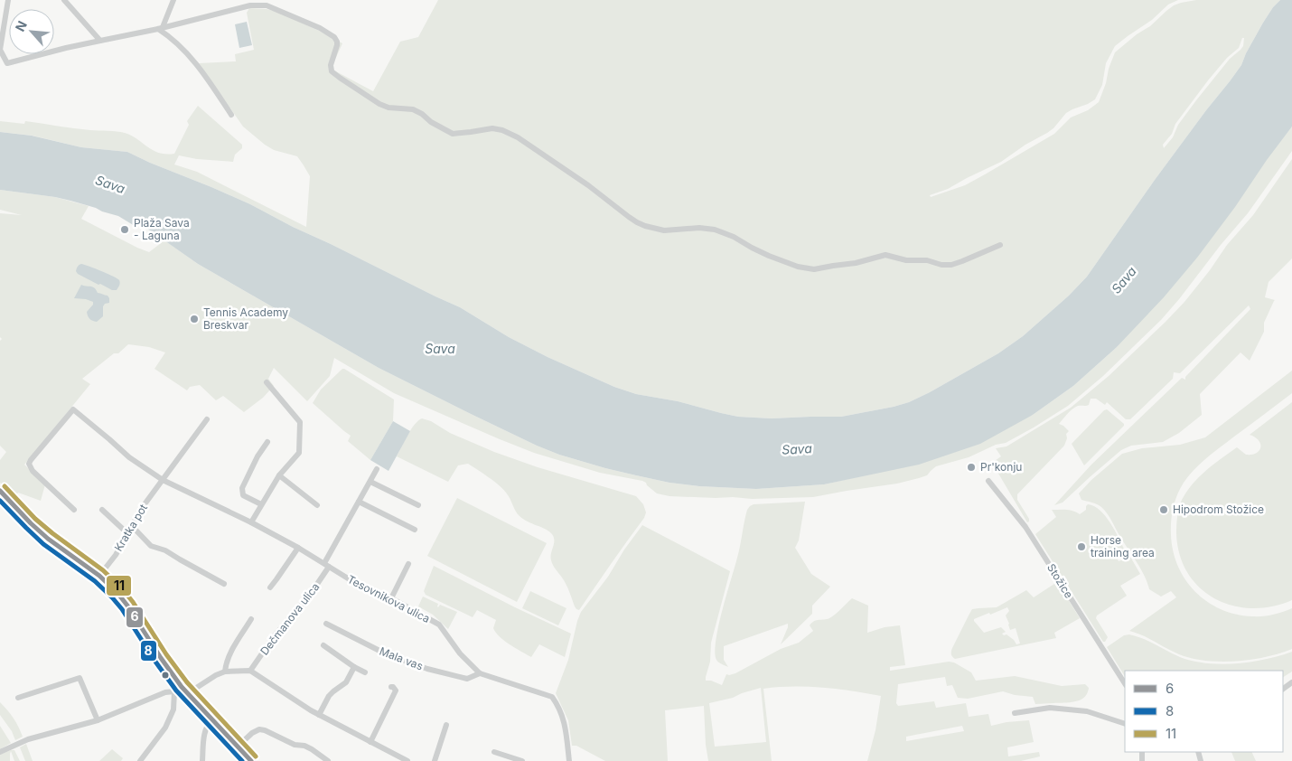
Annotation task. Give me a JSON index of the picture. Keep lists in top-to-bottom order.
{
  "streets": {
    "street": [
      "Kratka pot",
      "Stožice",
      "Tesovnikova ulica",
      "Dečmanova ulica",
      "Mala vas"
    ]
  },
  "crossings": [
    ["Kratka pot", "Tesovnikova ulica"],
    ["Tesovnikova ulica", "Dečmanova ulica"],
    ["Tesovnikova ulica", "Mala vas"]
  ],
  "water": ["Sava"],
  "places": [
    "Plaža Sava - Laguna",
    "Tennis Academy Breskvar",
    "Pr'konju",
    "Hipodrom Stožice",
    "Horse training area"
  ],
  "lines": ["transit line 11", "transit line 6", "transit line 8"],
  "legend": ["6", "8", "11"],
  "north": "top left"
}
